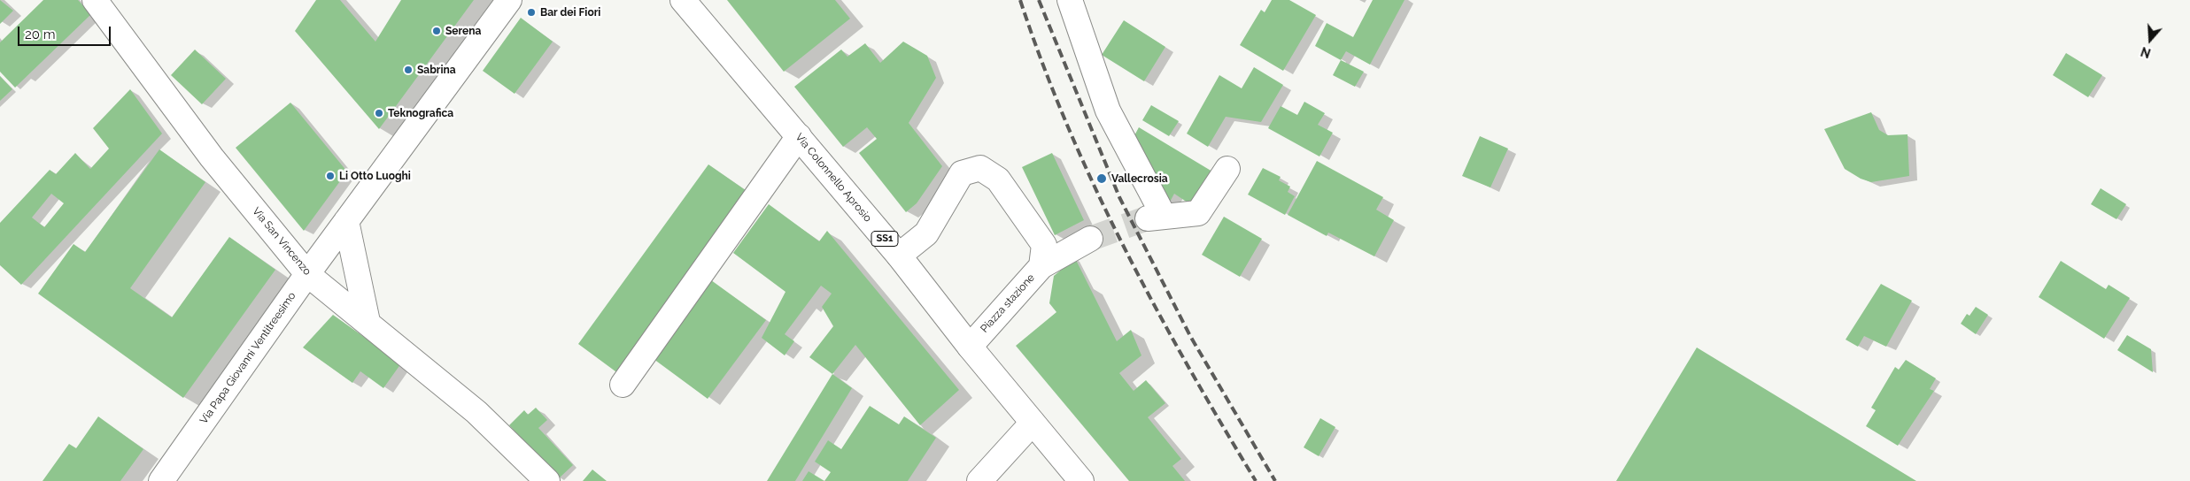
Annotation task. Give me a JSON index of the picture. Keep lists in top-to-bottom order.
{
  "streets": {
    "street": [
      "Via Colonnello Aprosio",
      "SS1",
      "Via San Vincenzo",
      "Piazza stazione",
      "Via Papa Giovanni Ventitreesimo"
    ]
  },
  "crossings": [
    ["Via Colonnello Aprosio", "Piazza stazione"],
    ["Via San Vincenzo", "Via Papa Giovanni Ventitreesimo"]
  ],
  "places": [
    "Bar dei Fiori",
    "Serena",
    "Sabrina",
    "Teknografica",
    "Li Otto Luoghi",
    "Vallecrosia"
  ],
  "scale_bar": "20 m",
  "north": "bottom"
}
